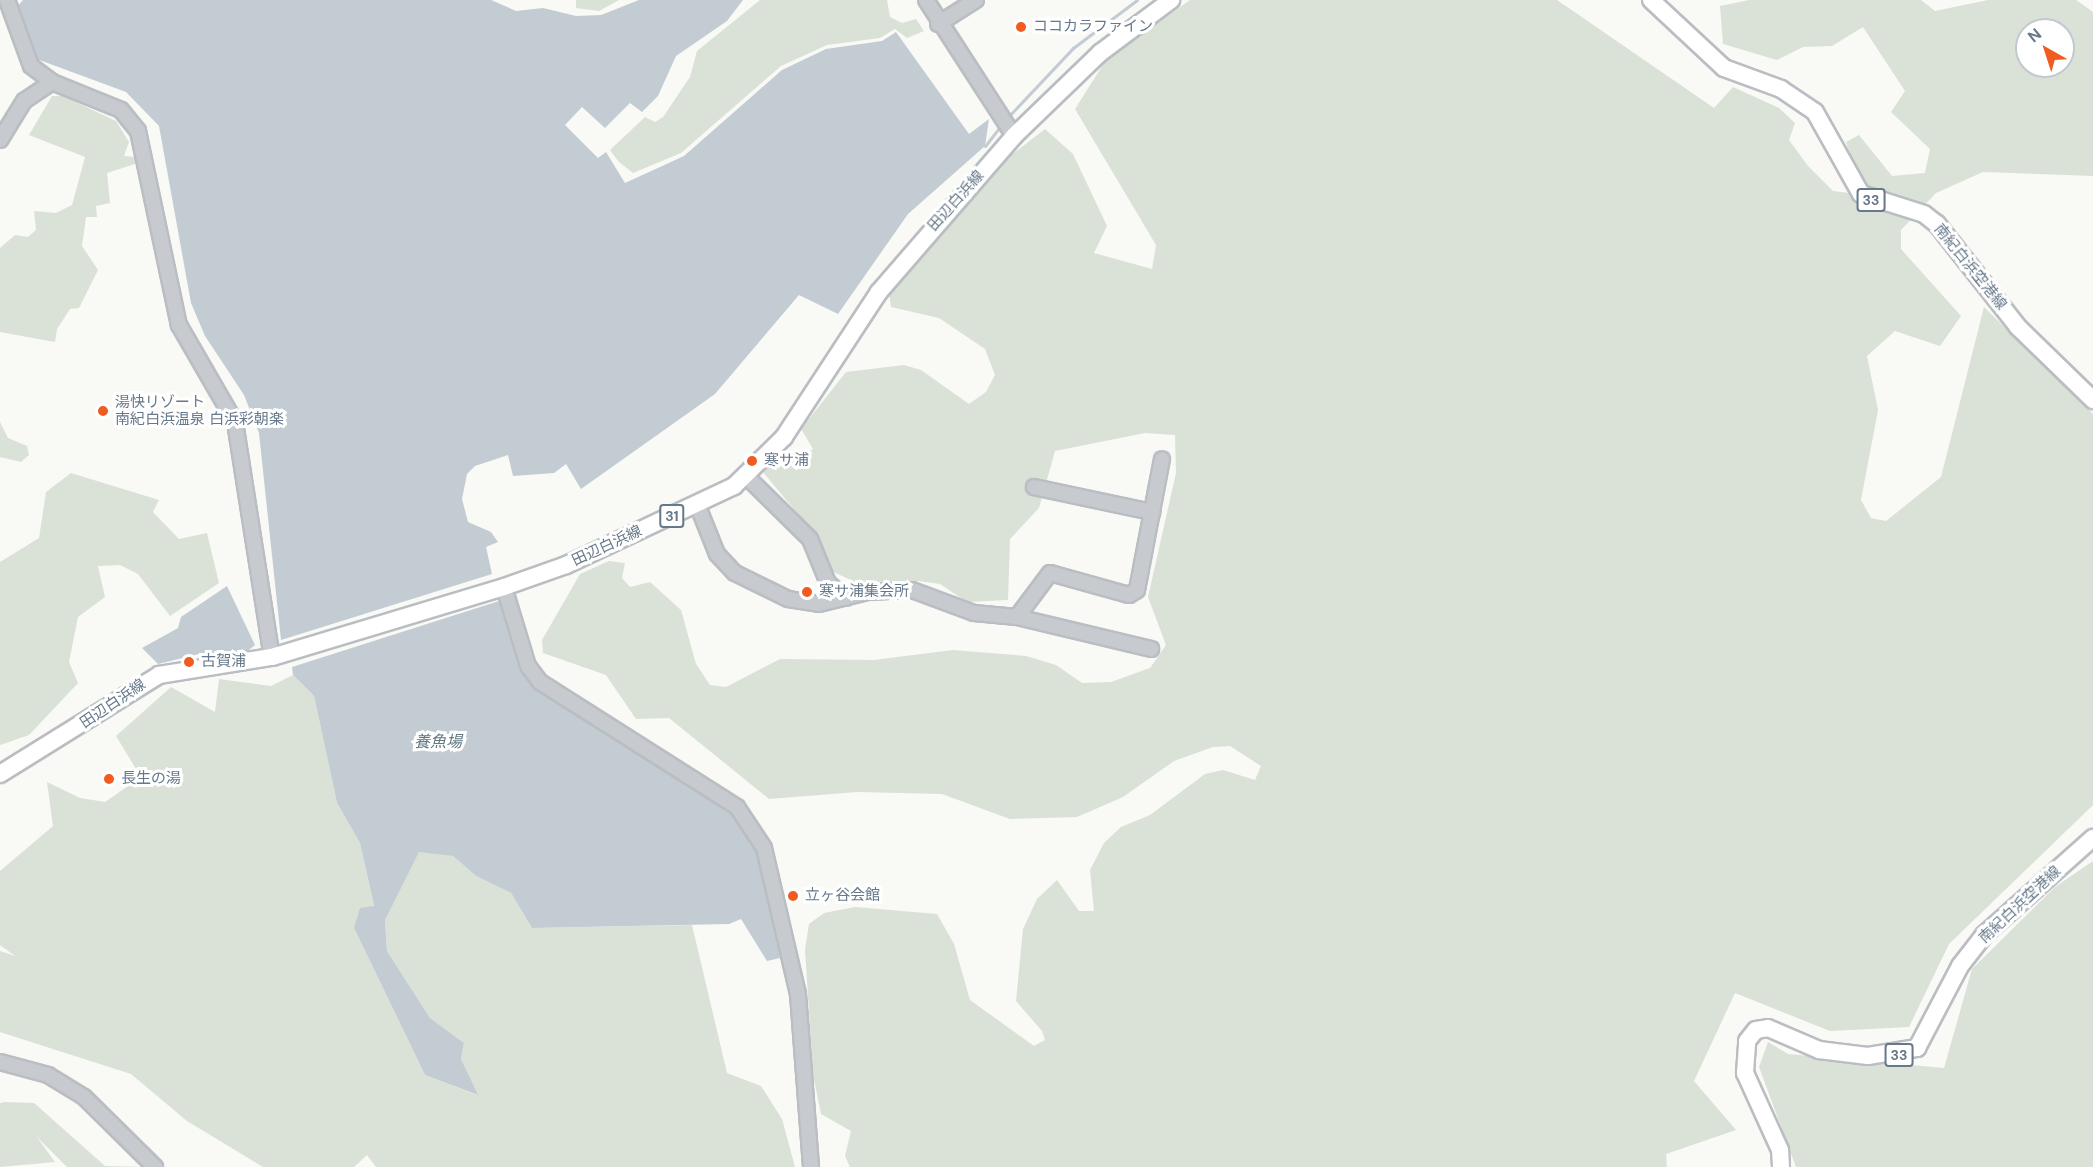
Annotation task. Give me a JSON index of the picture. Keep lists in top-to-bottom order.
{
  "streets": {
    "main road": [
      "33",
      "田辺白浜線",
      "南紀白浜空港線",
      "31"
    ]
  },
  "water": ["養魚場"],
  "places": [
    "ココカラファイン",
    "湯快リゾート 南紀白浜温泉 白浜彩朝楽",
    "寒サ浦",
    "寒サ浦集会所",
    "古賀浦",
    "長生の湯",
    "立ヶ谷会館"
  ],
  "north": "top left"
}
